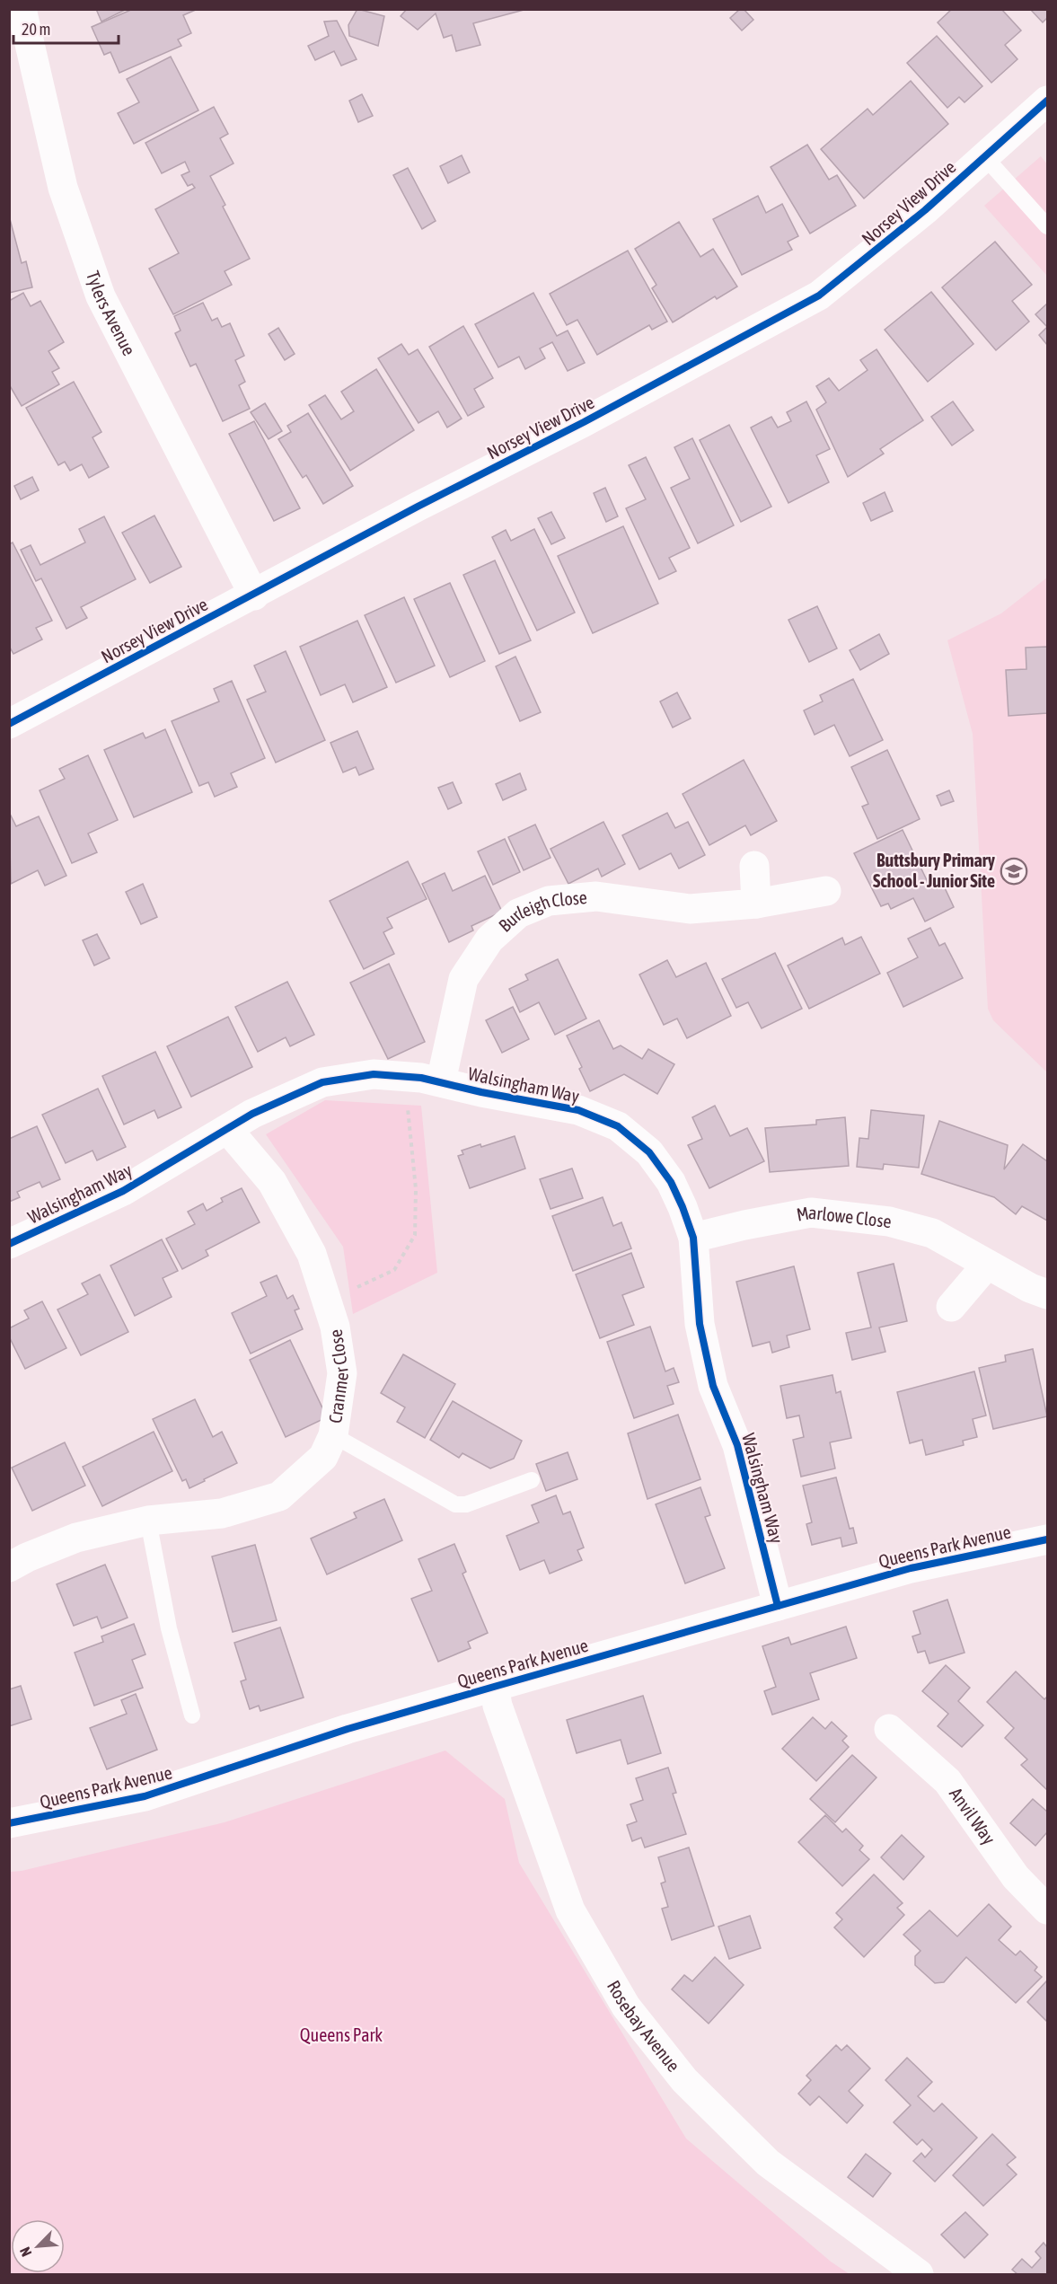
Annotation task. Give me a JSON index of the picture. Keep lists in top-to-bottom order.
{
  "streets": {
    "street": [
      "Norsey View Drive",
      "Tylers Avenue",
      "Burleigh Close",
      "Walsingham Way",
      "Marlowe Close",
      "Cranmer Close",
      "Queens Park Avenue",
      "Anvil Way",
      "Rosebay Avenue"
    ]
  },
  "crossings": [
    ["Norsey View Drive", "Tylers Avenue"],
    ["Burleigh Close", "Walsingham Way"],
    ["Walsingham Way", "Marlowe Close"],
    ["Walsingham Way", "Cranmer Close"],
    ["Walsingham Way", "Queens Park Avenue"],
    ["Queens Park Avenue", "Rosebay Avenue"]
  ],
  "parks": ["Queens Park"],
  "places": {
    "school or university": ["Buttsbury Primary School - Junior Site"]
  },
  "scale_bar": "20 m",
  "north": "bottom left"
}
